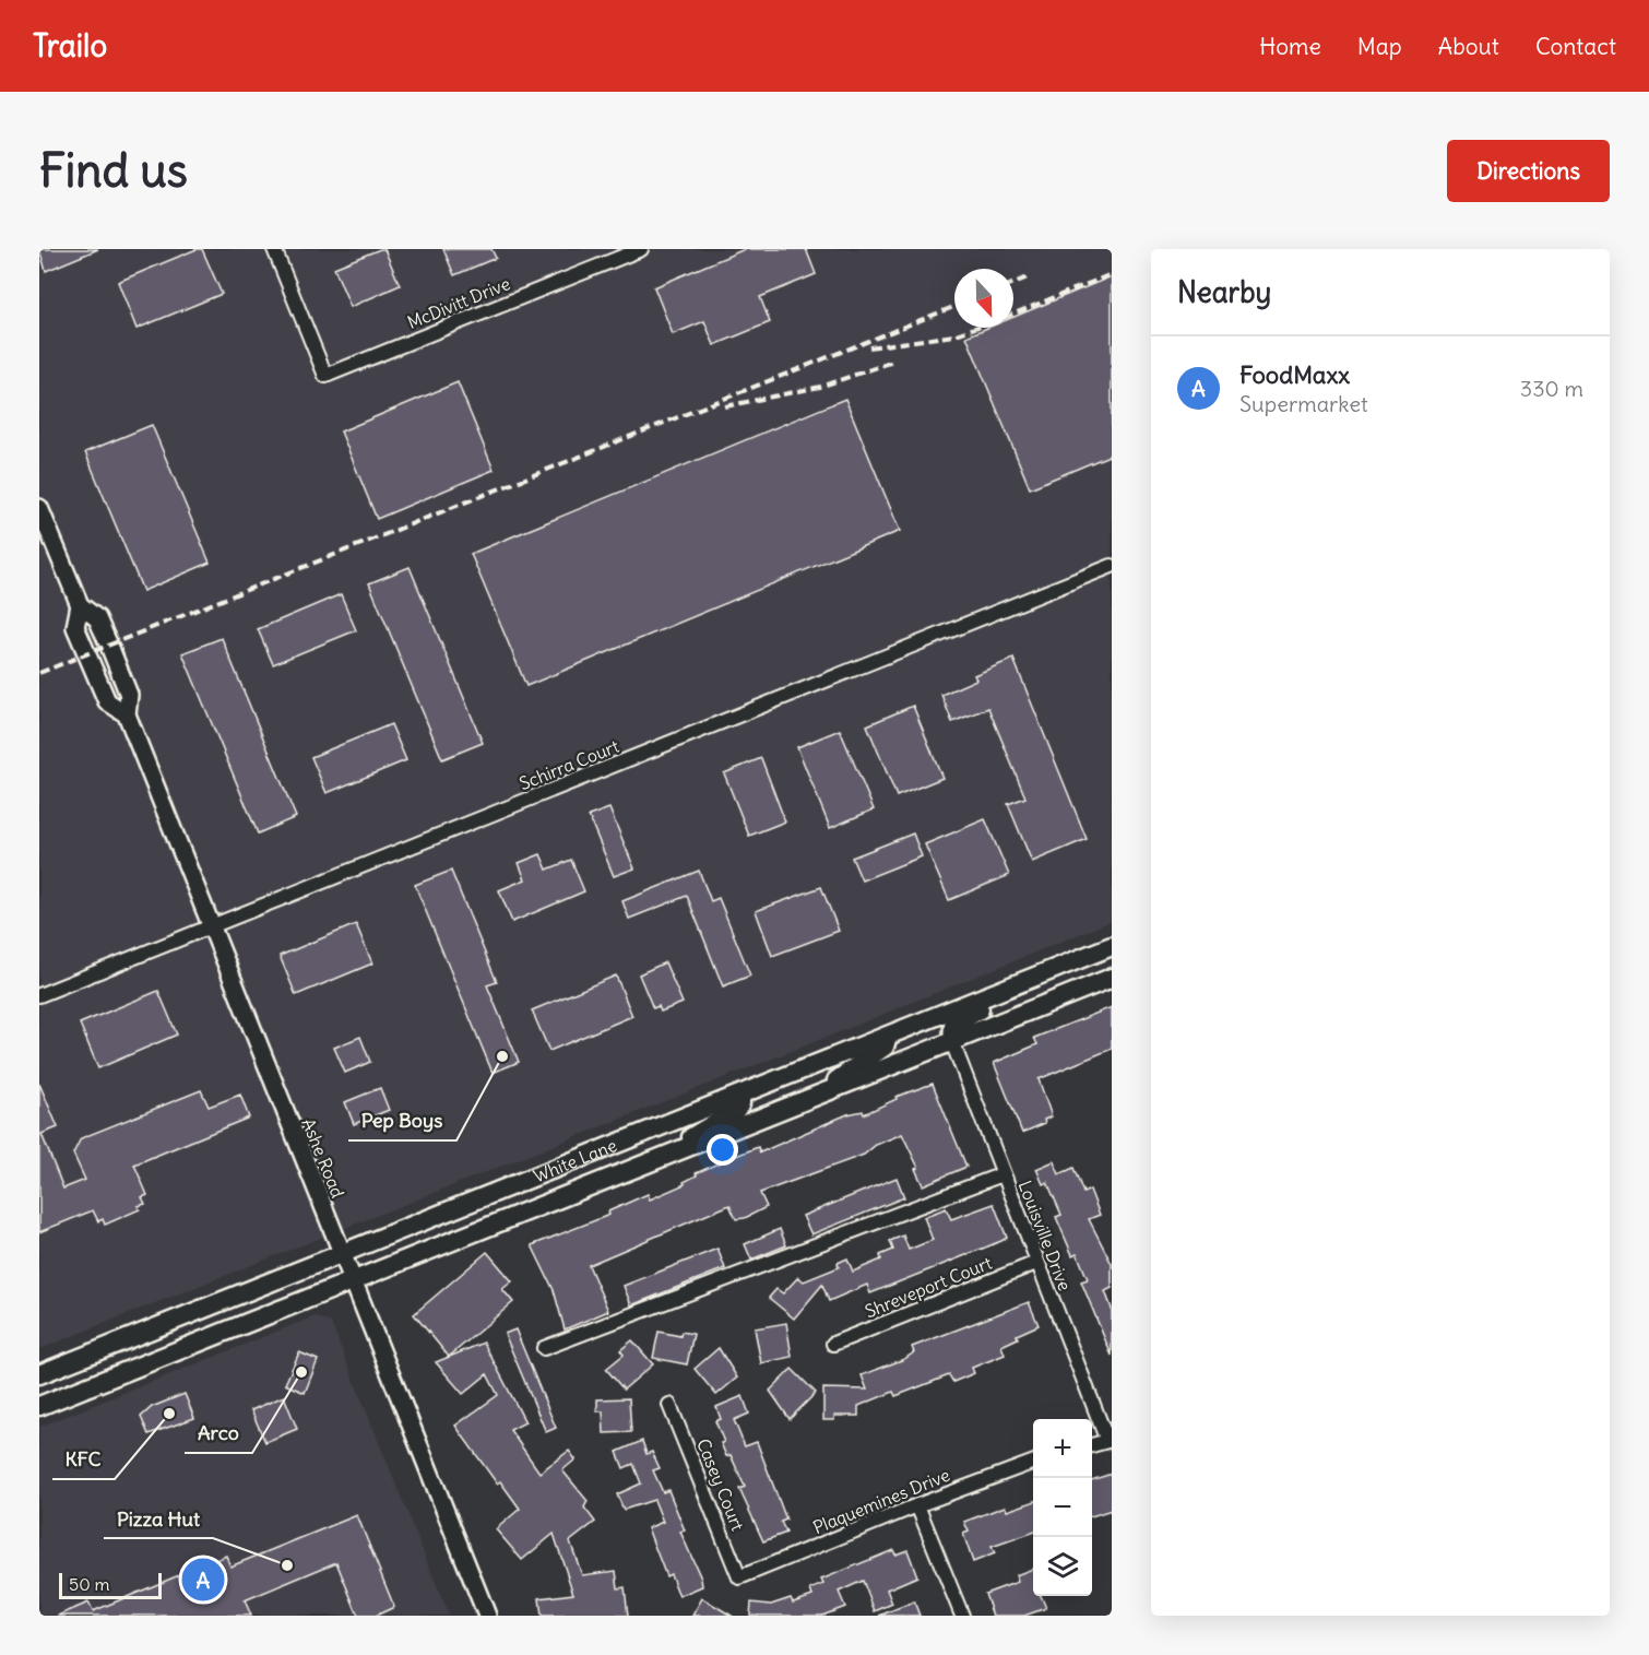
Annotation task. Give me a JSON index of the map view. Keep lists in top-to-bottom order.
{
  "streets": {
    "main road": ["White Lane"],
    "street": [
      "McDivitt Drive",
      "Schirra Court",
      "Ashe Road",
      "Louisville Drive",
      "Shreveport Court",
      "Casey Court",
      "Plaquemines Drive"
    ]
  },
  "crossings": [
    ["Schirra Court", "Ashe Road"],
    ["Ashe Road", "White Lane"],
    ["White Lane", "Louisville Drive"],
    ["Louisville Drive", "Shreveport Court"],
    ["Casey Court", "Plaquemines Drive"]
  ],
  "places": [
    "Pep Boys",
    "Arco",
    "KFC",
    "Pizza Hut"
  ],
  "scale_bar": "50 m",
  "north": "bottom",
  "page": {
    "header": "Trailo",
    "nav": [
      "Home",
      "Map",
      "About",
      "Contact"
    ],
    "buttons": "Directions",
    "title": "Find us",
    "heading": "Nearby",
    "list": [
      {
        "mark": "A",
        "name": "FoodMaxx",
        "note": "Supermarket",
        "value": "330 m"
      }
    ],
    "map_buttons": ["+", "−"],
    "pins": "A",
    "scale": "50 m"
  }
}
